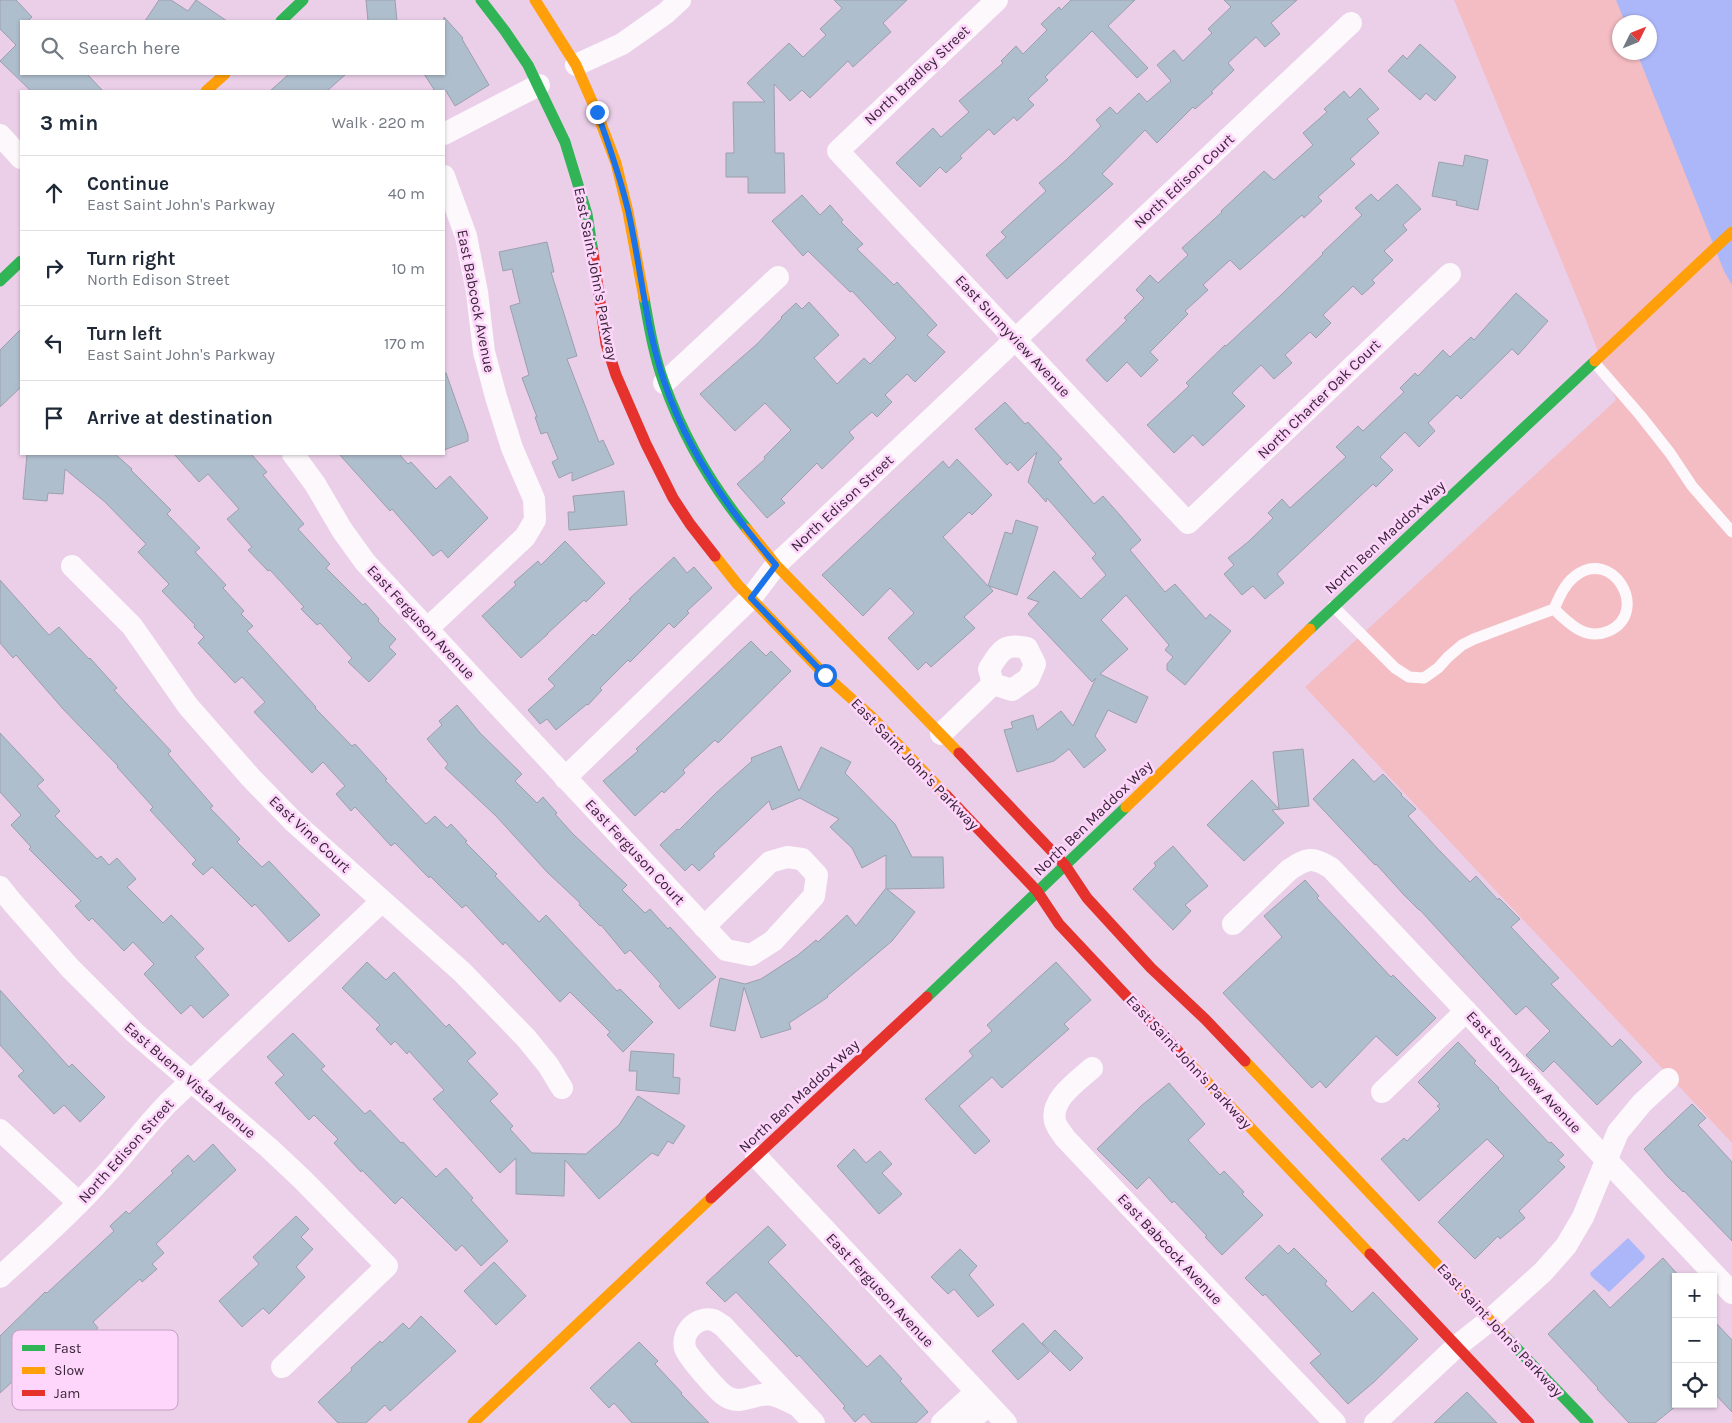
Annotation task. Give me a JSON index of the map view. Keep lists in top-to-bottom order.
{
  "streets": {
    "main road": ["East Saint John's Parkway", "North Ben Maddox Way"],
    "street": [
      "North Bradley Street",
      "North Edison Court",
      "East Babcock Avenue",
      "East Sunnyview Avenue",
      "North Charter Oak Court",
      "North Edison Street",
      "East Ferguson Avenue",
      "East Vine Court",
      "East Ferguson Court",
      "East Buena Vista Avenue"
    ]
  },
  "crossings": [
    ["North Bradley Street", "East Sunnyview Avenue"],
    ["North Edison Court", "East Sunnyview Avenue"],
    ["North Edison Court", "North Edison Street"],
    ["East Saint John's Parkway", "North Edison Street"],
    ["East Saint John's Parkway", "North Ben Maddox Way"],
    ["East Babcock Avenue", "East Ferguson Avenue"],
    ["East Sunnyview Avenue", "North Charter Oak Court"],
    ["East Sunnyview Avenue", "North Edison Street"],
    ["North Edison Street", "East Ferguson Avenue"],
    ["North Edison Street", "East Vine Court"],
    ["North Edison Street", "East Ferguson Court"],
    ["North Edison Street", "East Buena Vista Avenue"],
    ["North Ben Maddox Way", "East Ferguson Avenue"],
    ["East Ferguson Avenue", "East Ferguson Court"]
  ],
  "legend": ["Fast", "Slow", "Jam"],
  "north": "top right",
  "page": {
    "search": "Search here",
    "heading": ["3 min", "Walk · 220 m"],
    "list": [
      ["Continue", "East Saint John's Parkway", "40 m"],
      ["Turn right", "North Edison Street", "10 m"],
      ["Turn left", "East Saint John's Parkway", "170 m"],
      "Arrive at destination"
    ],
    "map_buttons": ["+", "−"]
  }
}
